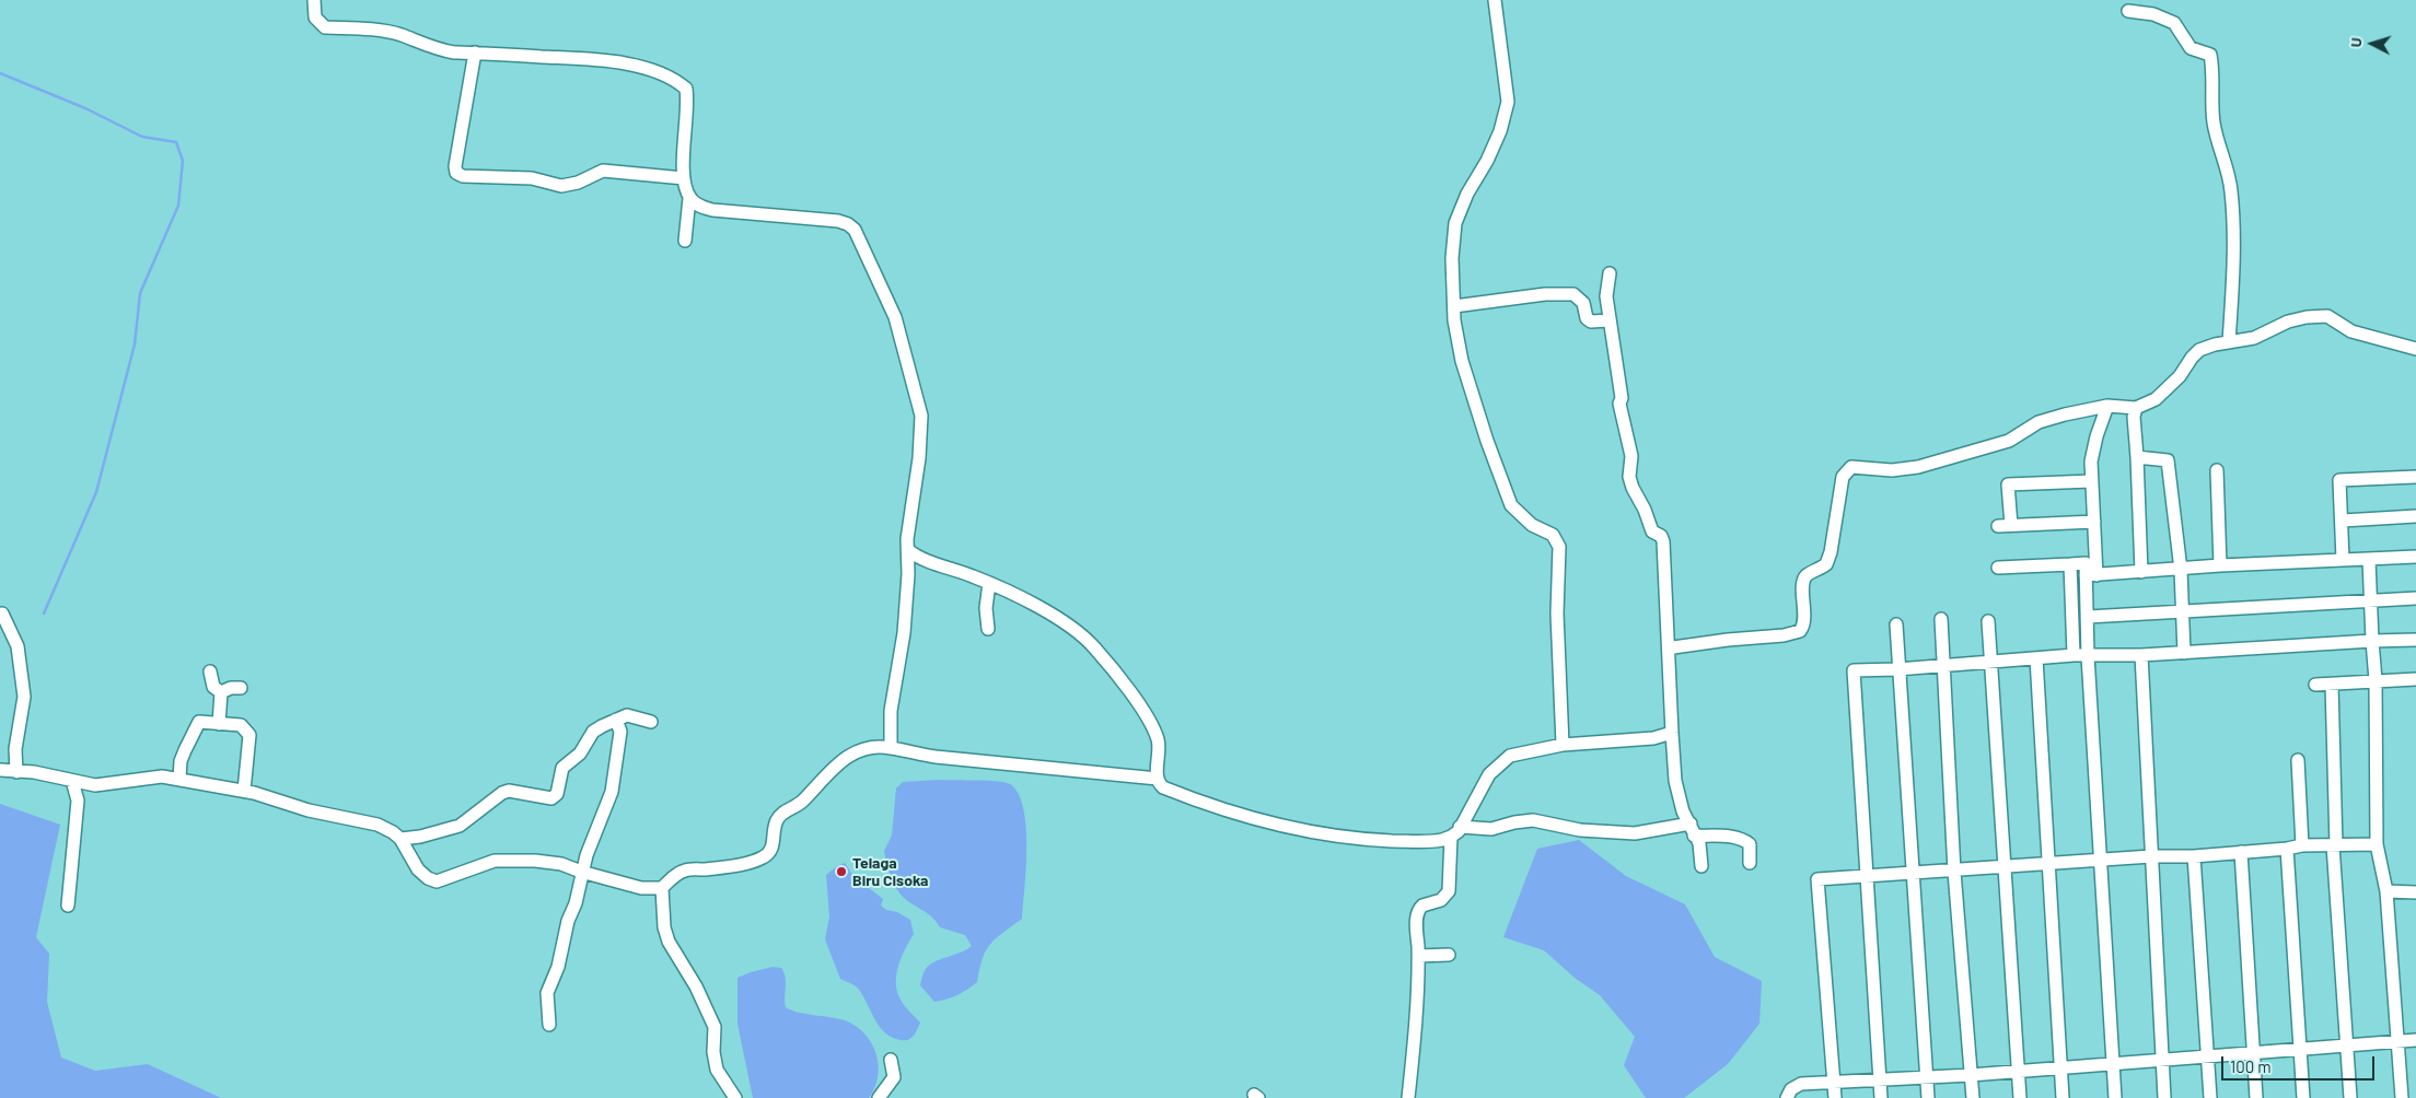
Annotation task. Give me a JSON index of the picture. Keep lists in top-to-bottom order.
{
  "places": ["Telaga Biru Cisoka"],
  "scale_bar": "100 m",
  "north": "left"
}
